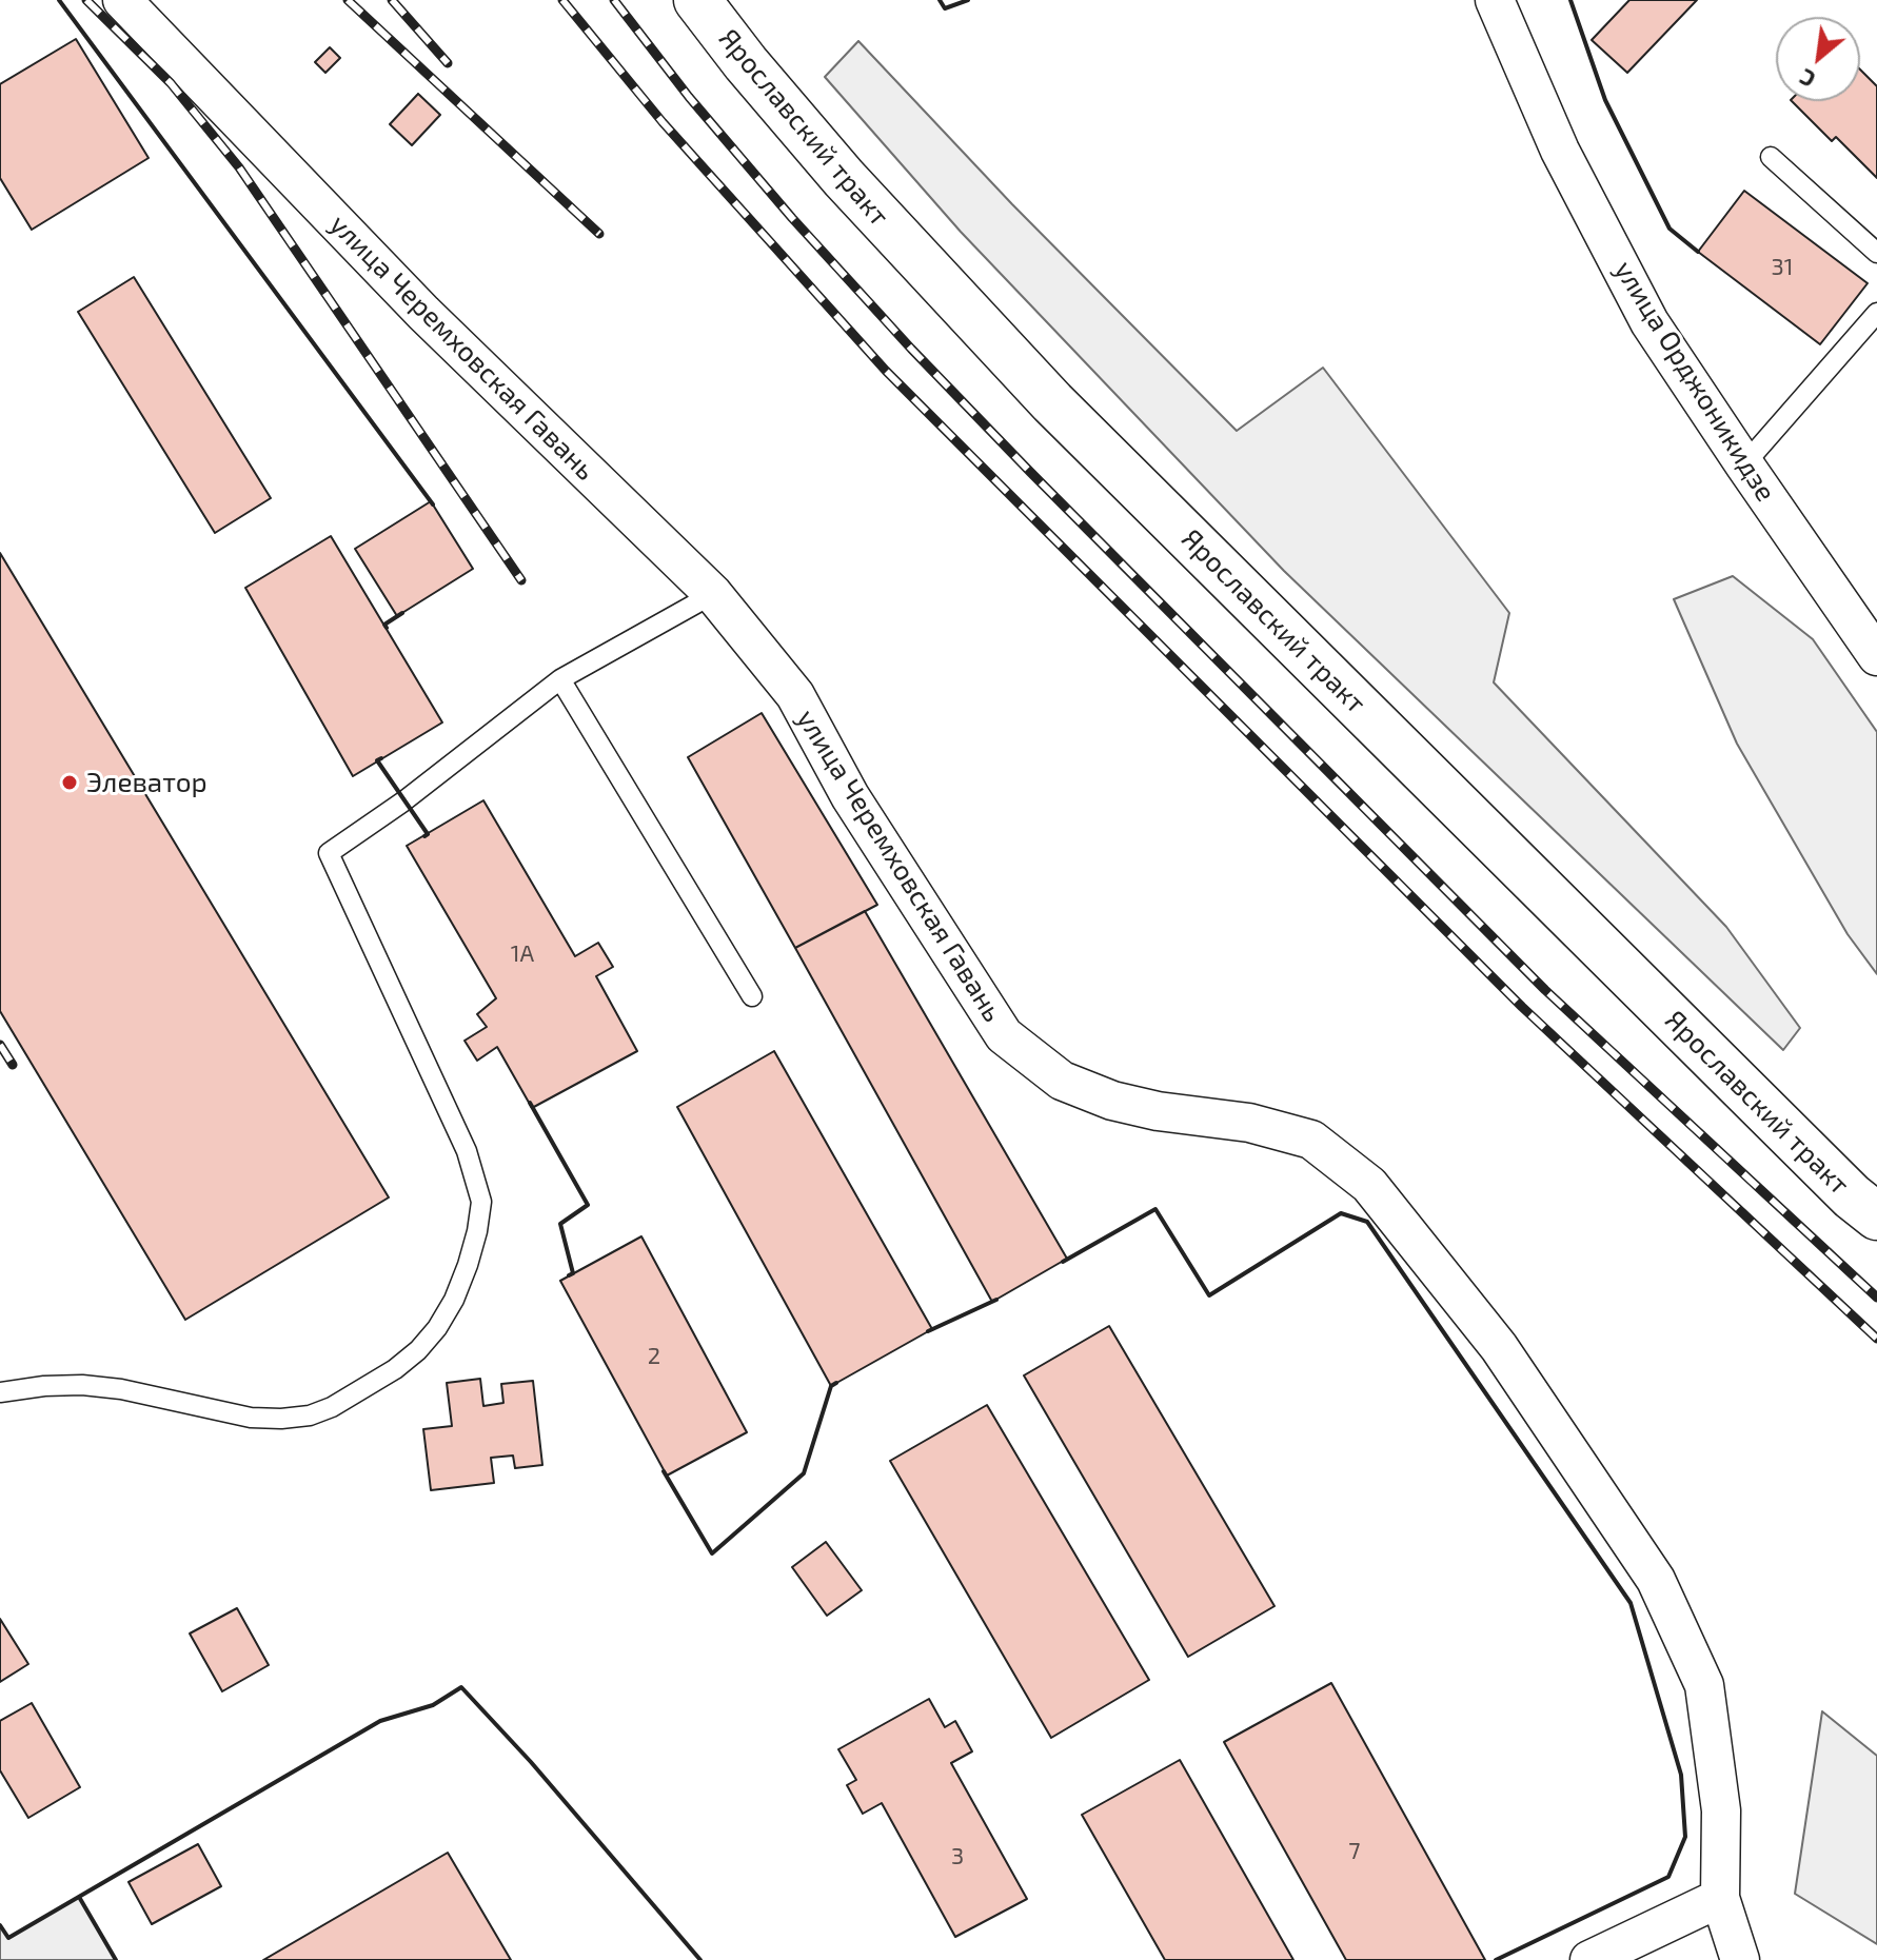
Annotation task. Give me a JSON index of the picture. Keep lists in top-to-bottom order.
{
  "streets": {
    "street": ["Ярославский тракт", "улица Черемховская Гавань", "улица Орджоникидзе"]
  },
  "places": ["Элеватор"],
  "house_numbers": [
    "31",
    "1А",
    "2",
    "7",
    "3"
  ],
  "north": "bottom left"
}
